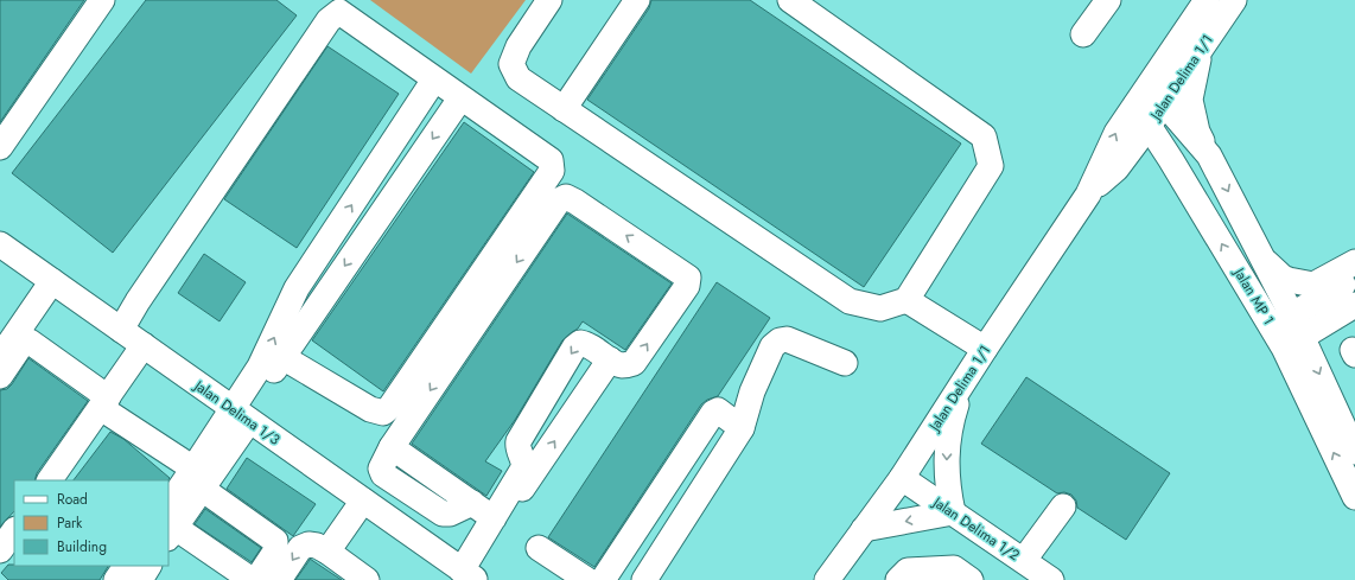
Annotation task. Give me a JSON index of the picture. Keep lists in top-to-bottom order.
{
  "streets": {
    "street": [
      "Jalan Delima 1/1",
      "Jalan MP 1",
      "Jalan Delima 1/3",
      "Jalan Delima 1/2"
    ]
  },
  "crossings": [
    ["Jalan Delima 1/1", "Jalan MP 1"],
    ["Jalan Delima 1/1", "Jalan Delima 1/2"]
  ],
  "legend": ["Road", "Park", "Building"]
}
